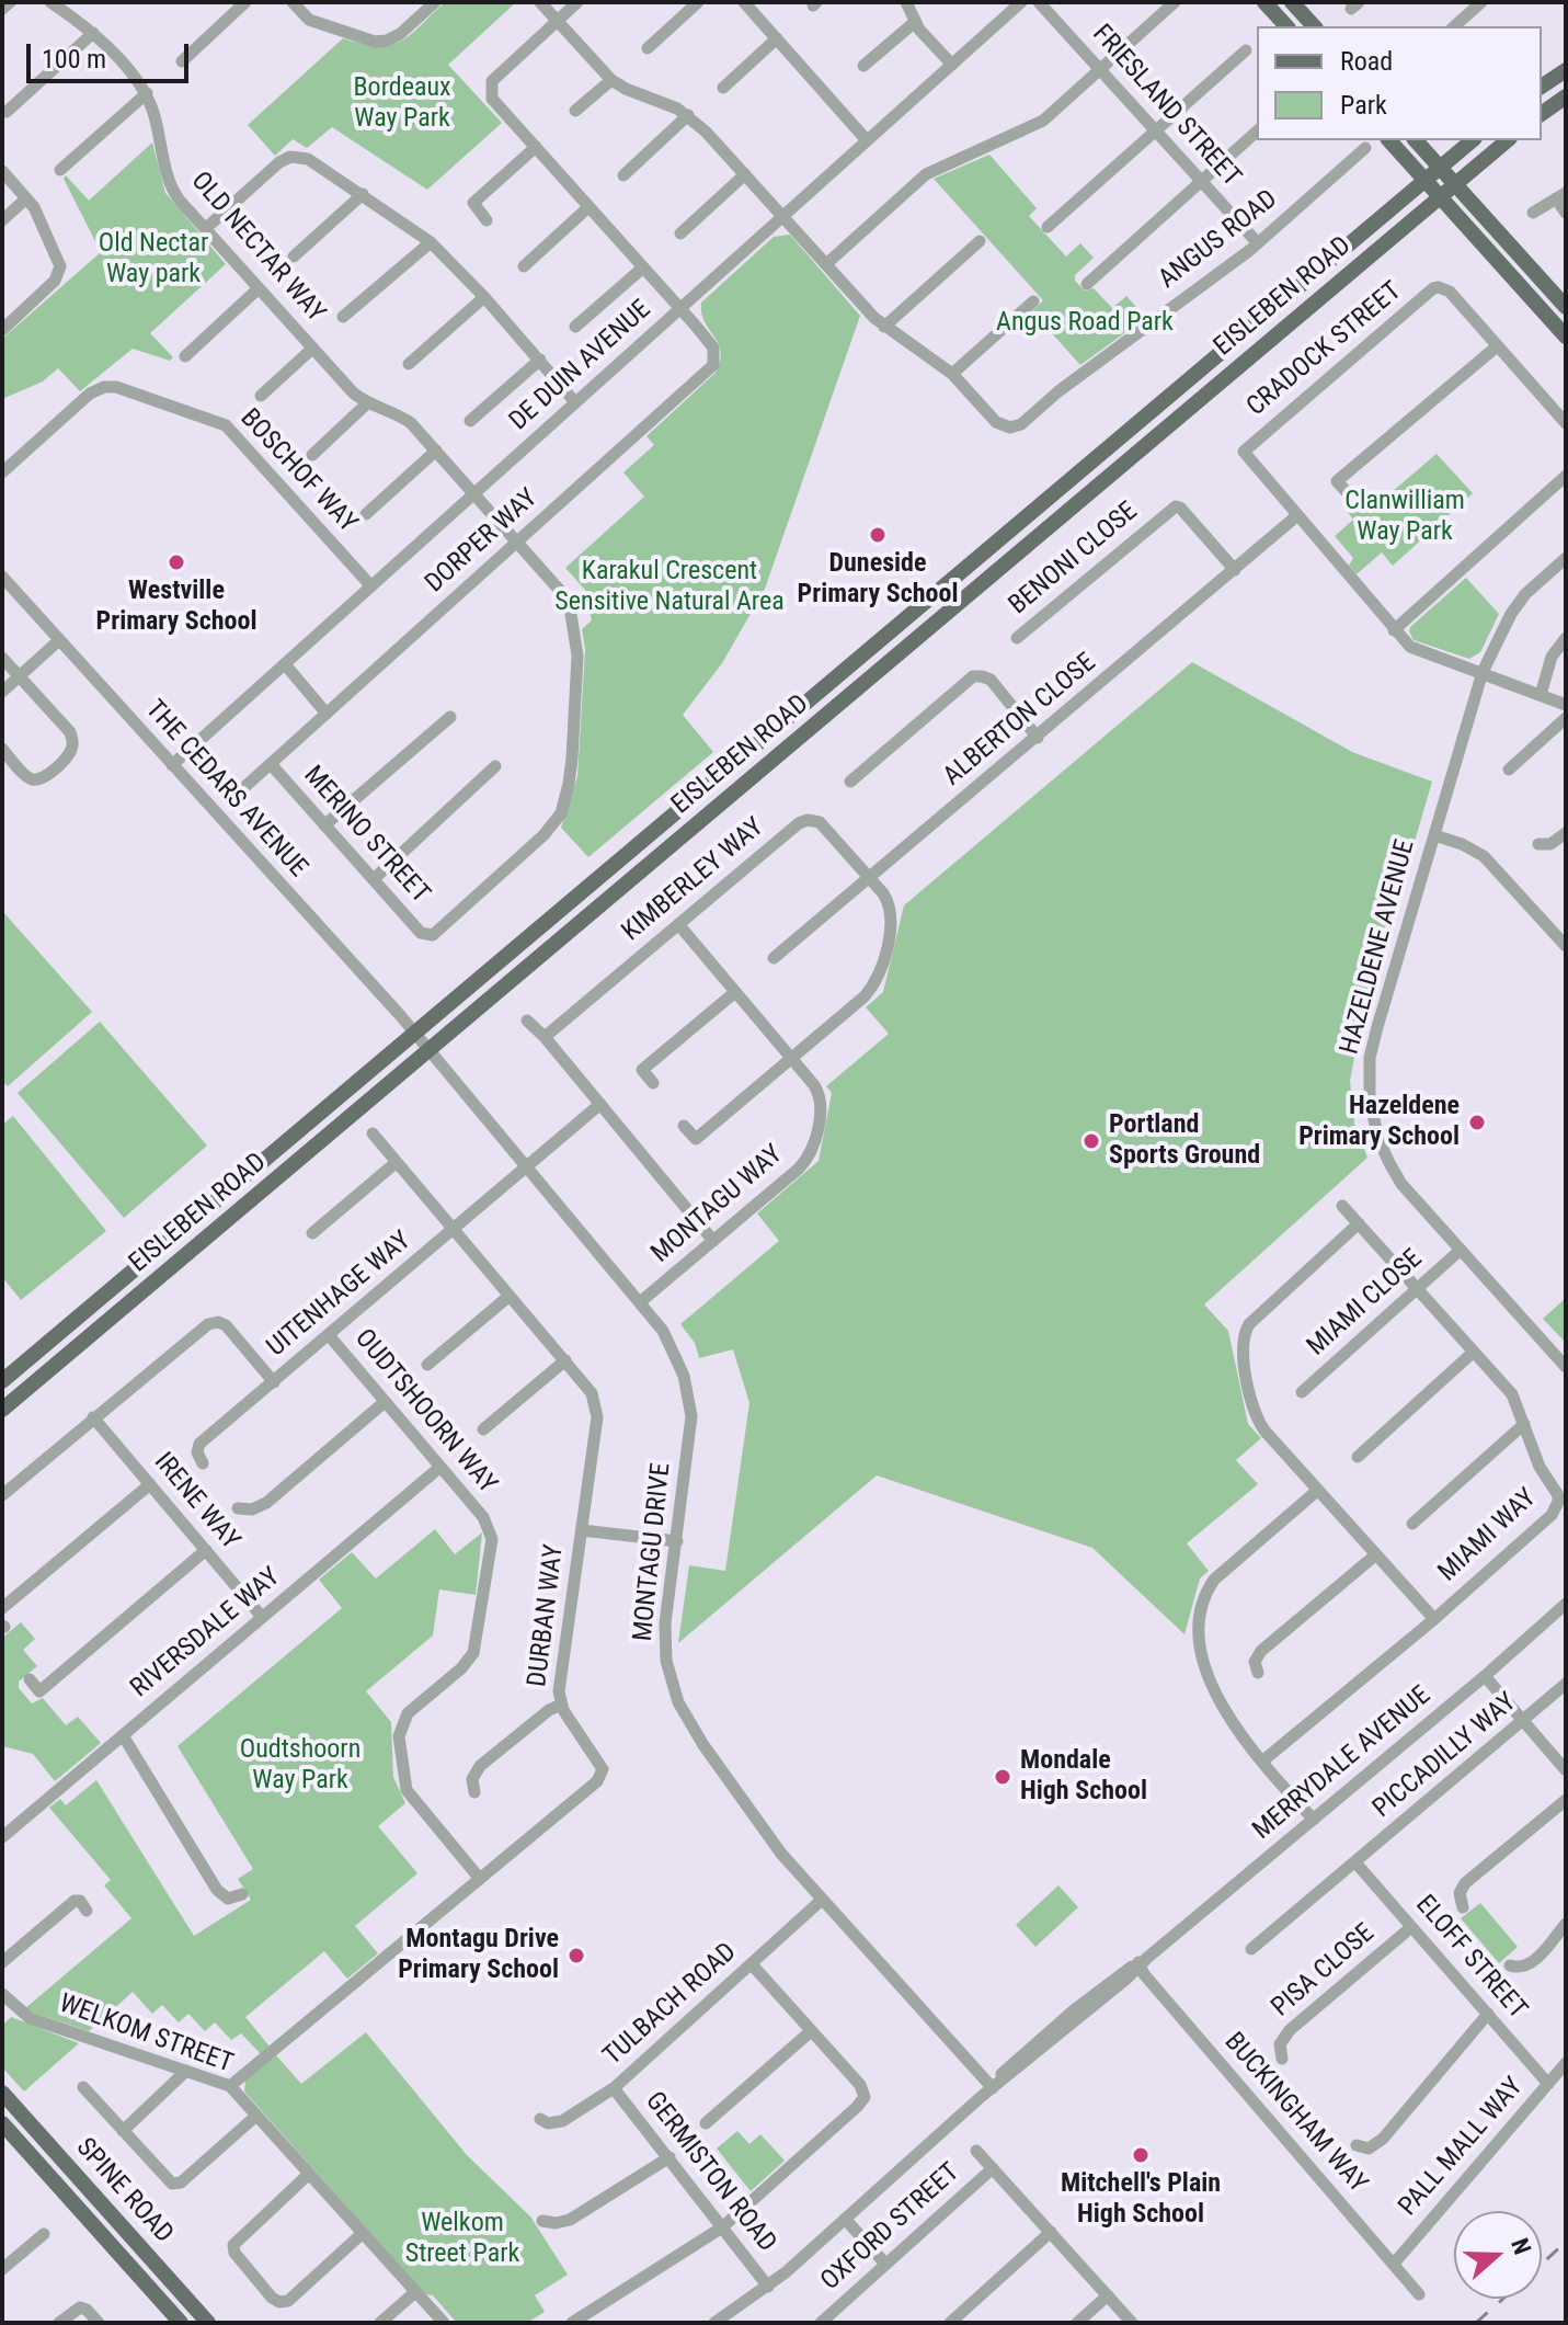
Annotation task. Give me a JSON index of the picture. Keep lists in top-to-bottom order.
{
  "streets": {
    "main road": ["EISLEBEN ROAD", "SPINE ROAD"],
    "street": [
      "FRIESLAND STREET",
      "ANGUS ROAD",
      "OLD NECTAR WAY",
      "CRADOCK STREET",
      "DE DUIN AVENUE",
      "BOSCHOF WAY",
      "DORPER WAY",
      "BENONI CLOSE",
      "ALBERTON CLOSE",
      "THE CEDARS AVENUE",
      "MERINO STREET",
      "KIMBERLEY WAY",
      "HAZELDENE AVENUE",
      "MONTAGU WAY",
      "UITENHAGE WAY",
      "MIAMI CLOSE",
      "OUDTSHOORN WAY",
      "IRENE WAY",
      "MIAMI WAY",
      "MONTAGU DRIVE",
      "DURBAN WAY",
      "RIVERSDALE WAY",
      "PICCADILLY WAY",
      "MERRYDALE AVENUE",
      "ELOFF STREET",
      "PISA CLOSE",
      "TULBACH ROAD",
      "WELKOM STREET",
      "BUCKINGHAM WAY",
      "PALL MALL WAY",
      "GERMISTON ROAD",
      "OXFORD STREET"
    ]
  },
  "crossings": [
    ["FRIESLAND STREET", "ANGUS ROAD"],
    ["ANGUS ROAD", "DE DUIN AVENUE"],
    ["OLD NECTAR WAY", "DE DUIN AVENUE"],
    ["OLD NECTAR WAY", "DORPER WAY"],
    ["OLD NECTAR WAY", "MERINO STREET"],
    ["EISLEBEN ROAD", "THE CEDARS AVENUE"],
    ["EISLEBEN ROAD", "MONTAGU DRIVE"],
    ["CRADOCK STREET", "ALBERTON CLOSE"],
    ["DE DUIN AVENUE", "BOSCHOF WAY"],
    ["DE DUIN AVENUE", "DORPER WAY"],
    ["DE DUIN AVENUE", "THE CEDARS AVENUE"],
    ["DORPER WAY", "MERINO STREET"],
    ["BENONI CLOSE", "ALBERTON CLOSE"],
    ["ALBERTON CLOSE", "KIMBERLEY WAY"],
    ["THE CEDARS AVENUE", "MONTAGU DRIVE"],
    ["KIMBERLEY WAY", "MONTAGU WAY"],
    ["HAZELDENE AVENUE", "MIAMI CLOSE"],
    ["MONTAGU WAY", "MONTAGU DRIVE"],
    ["UITENHAGE WAY", "OUDTSHOORN WAY"],
    ["UITENHAGE WAY", "MONTAGU DRIVE"],
    ["UITENHAGE WAY", "DURBAN WAY"],
    ["MIAMI CLOSE", "MIAMI WAY"],
    ["OUDTSHOORN WAY", "DURBAN WAY"],
    ["OUDTSHOORN WAY", "RIVERSDALE WAY"],
    ["IRENE WAY", "RIVERSDALE WAY"],
    ["MONTAGU DRIVE", "MERRYDALE AVENUE"],
    ["MONTAGU DRIVE", "TULBACH ROAD"],
    ["DURBAN WAY", "WELKOM STREET"],
    ["PICCADILLY WAY", "ELOFF STREET"],
    ["MERRYDALE AVENUE", "BUCKINGHAM WAY"],
    ["MERRYDALE AVENUE", "GERMISTON ROAD"],
    ["ELOFF STREET", "PISA CLOSE"],
    ["ELOFF STREET", "PALL MALL WAY"],
    ["TULBACH ROAD", "GERMISTON ROAD"],
    ["BUCKINGHAM WAY", "PALL MALL WAY"]
  ],
  "parks": [
    "Bordeaux Way Park",
    "Old Nectar Way park",
    "Angus Road Park",
    "Clanwilliam Way Park",
    "Karakul Crescent Sensitive Natural Area",
    "Oudtshoorn Way Park",
    "Welkom Street Park"
  ],
  "places": [
    "Duneside Primary School",
    "Westville Primary School",
    "Hazeldene Primary School",
    "Portland Sports Ground",
    "Mondale High School",
    "Montagu Drive Primary School",
    "Mitchell's Plain High School"
  ],
  "legend": ["Road", "Park"],
  "scale_bar": "100 m",
  "north": "right"
}
